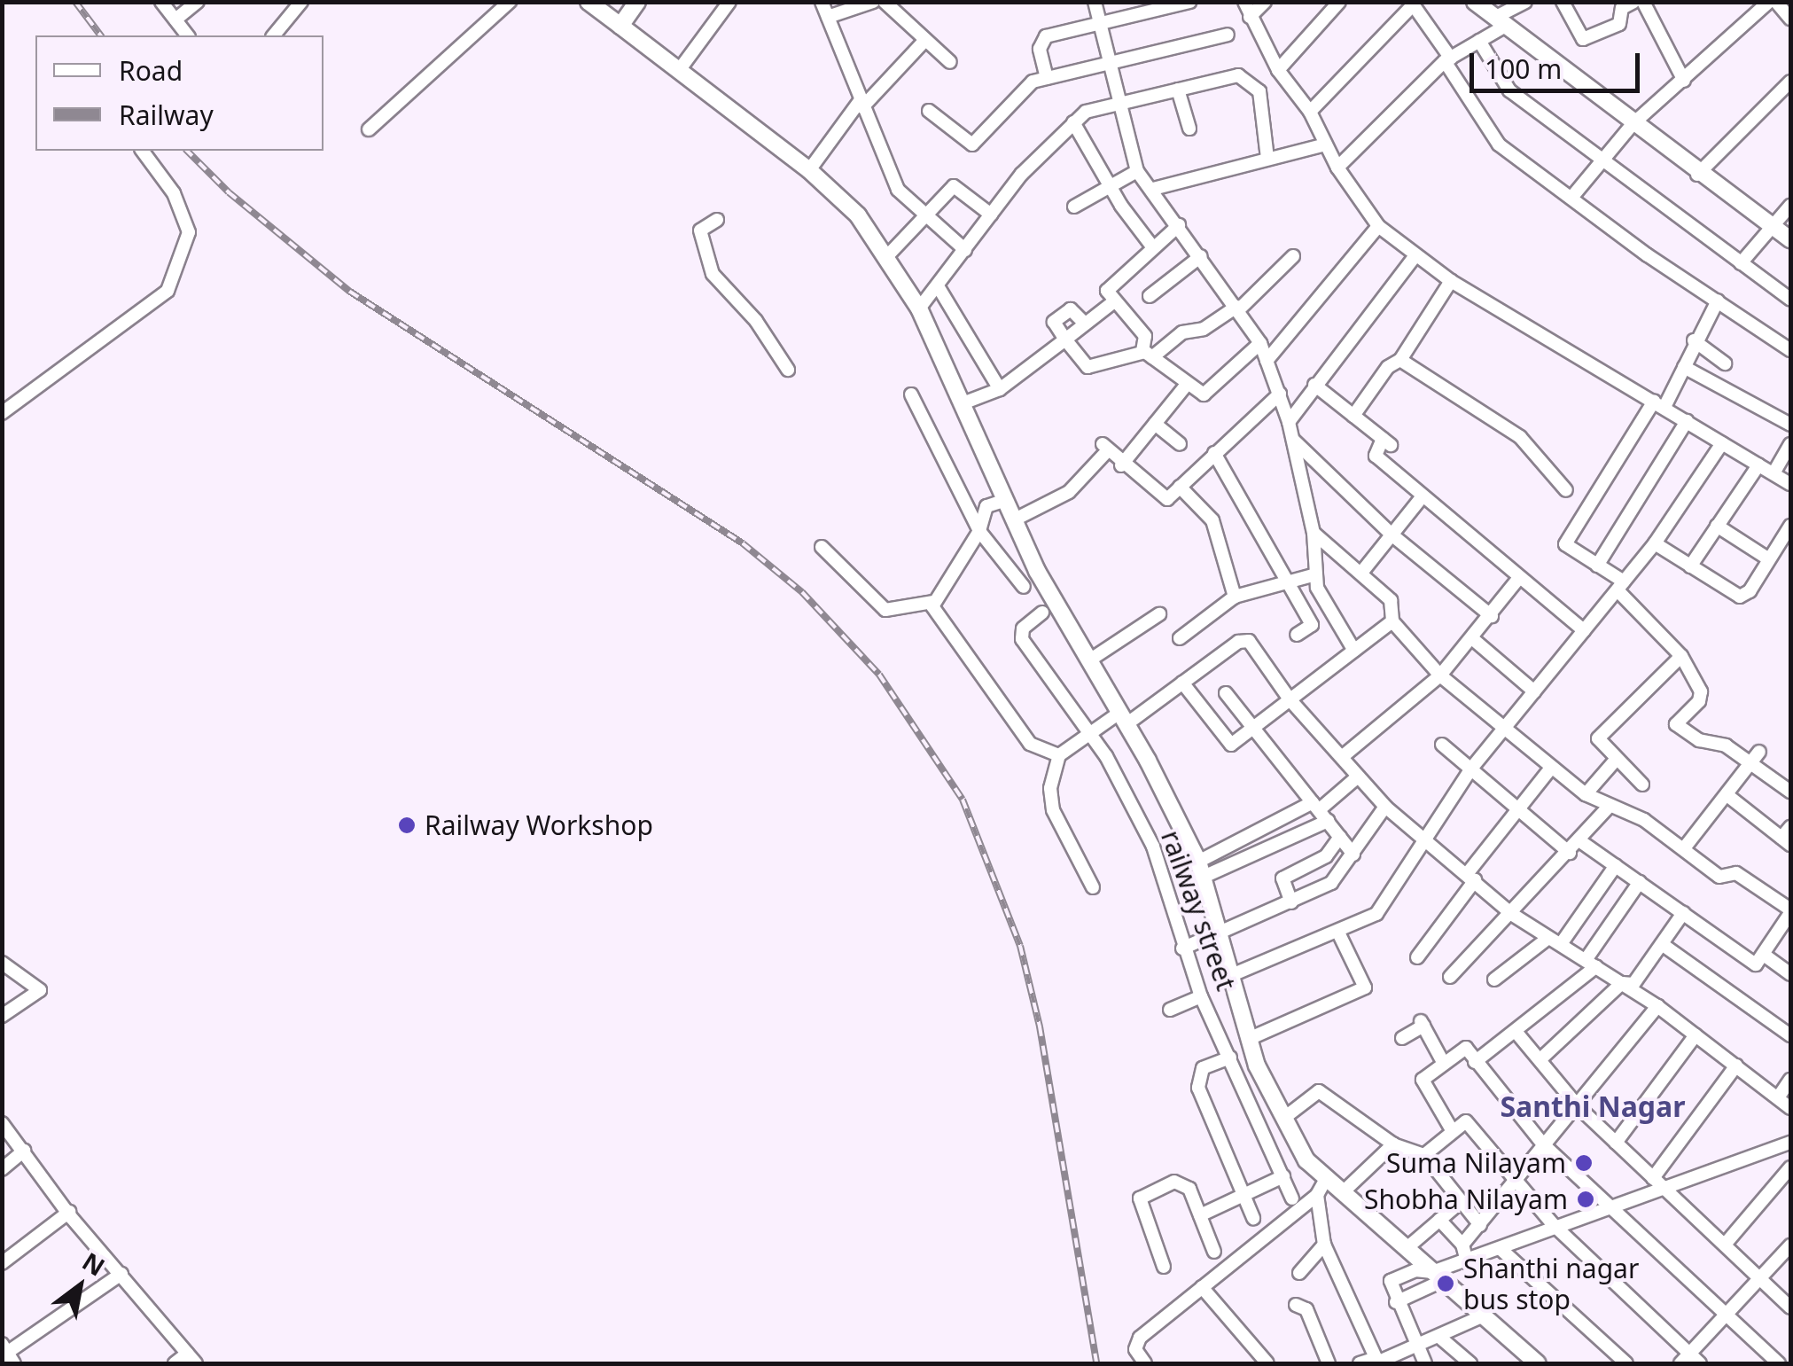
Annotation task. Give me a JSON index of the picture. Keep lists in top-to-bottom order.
{
  "streets": {
    "street": ["railway street"]
  },
  "districts": ["Santhi Nagar"],
  "places": [
    "Railway Workshop",
    "Suma Nilayam",
    "Shobha Nilayam",
    "Shanthi nagar bus stop"
  ],
  "legend": ["Road", "Railway"],
  "scale_bar": "100 m",
  "north": "top right"
}
